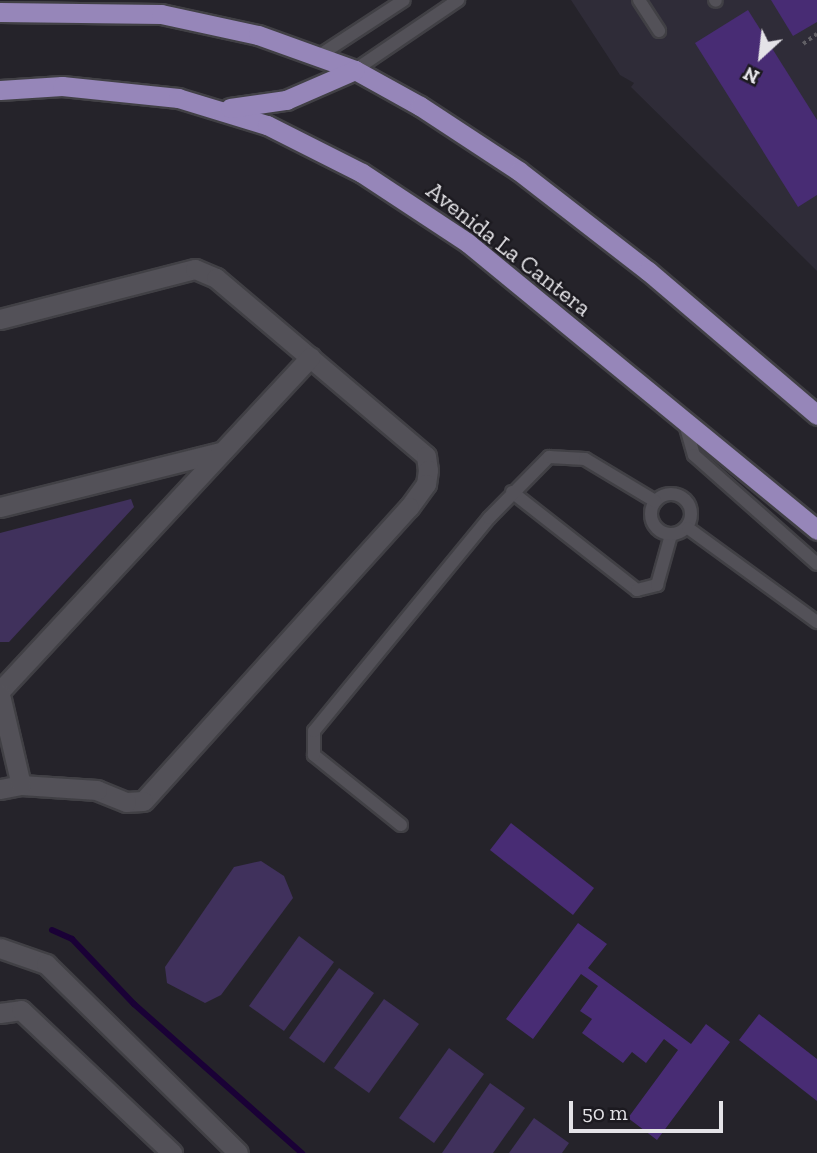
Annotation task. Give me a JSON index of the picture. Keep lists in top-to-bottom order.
{
  "streets": {
    "main road": ["Avenida La Cantera"]
  },
  "scale_bar": "50 m",
  "north": "bottom left"
}
